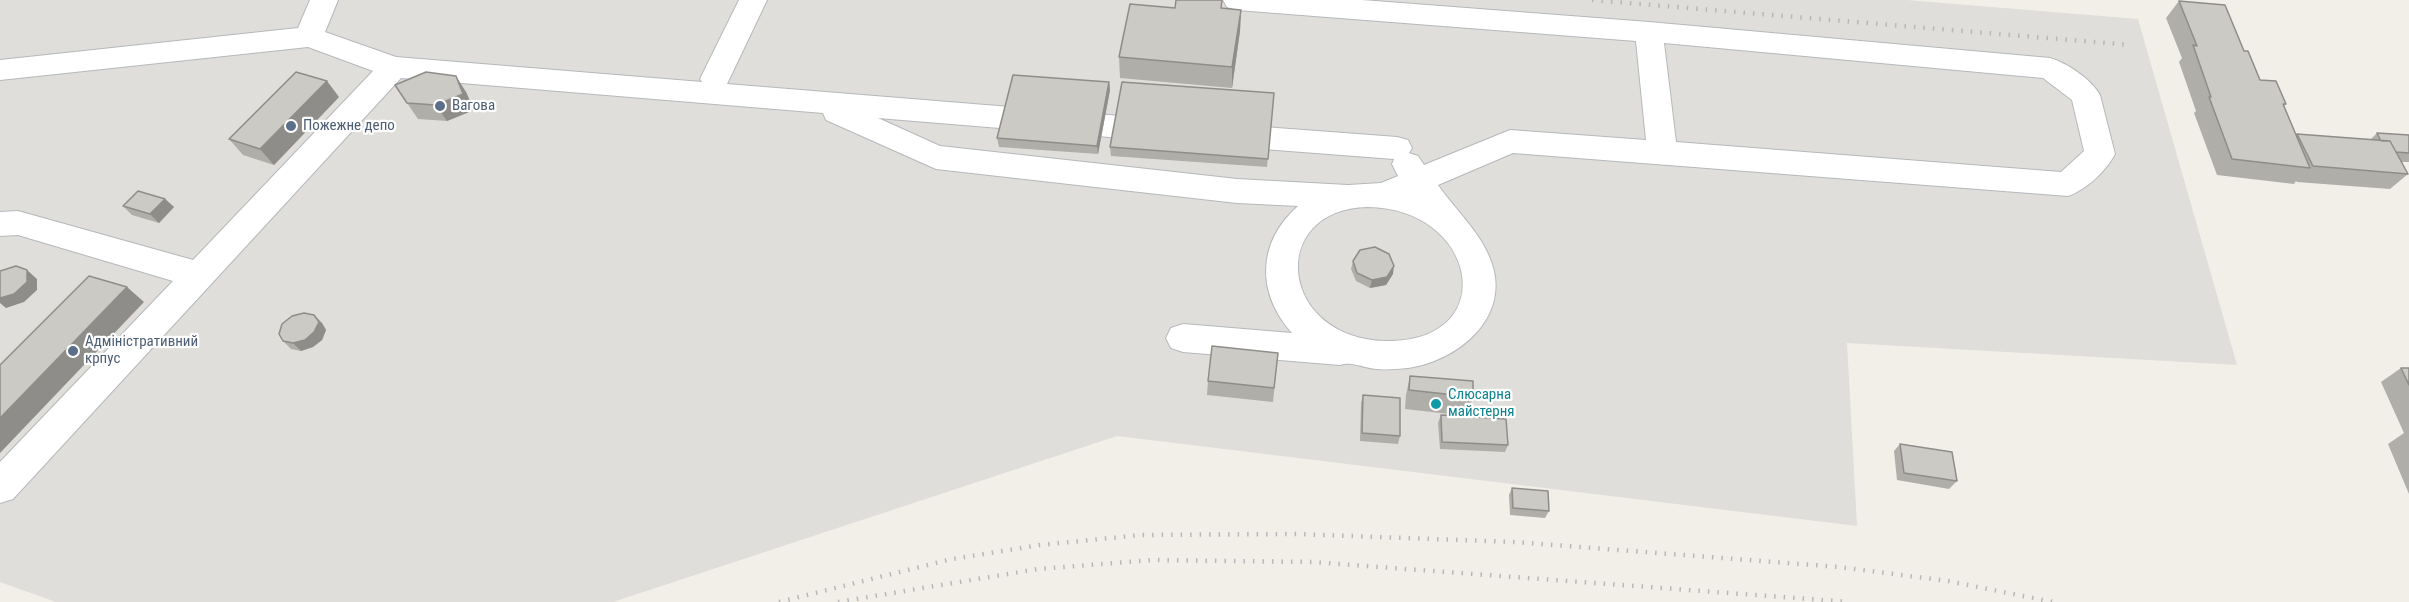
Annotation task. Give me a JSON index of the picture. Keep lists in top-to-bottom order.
{
  "places": [
    "Вагова",
    "Пожежне депо",
    "Адміністративний крпус",
    "Слюсарна майстерня"
  ]
}
